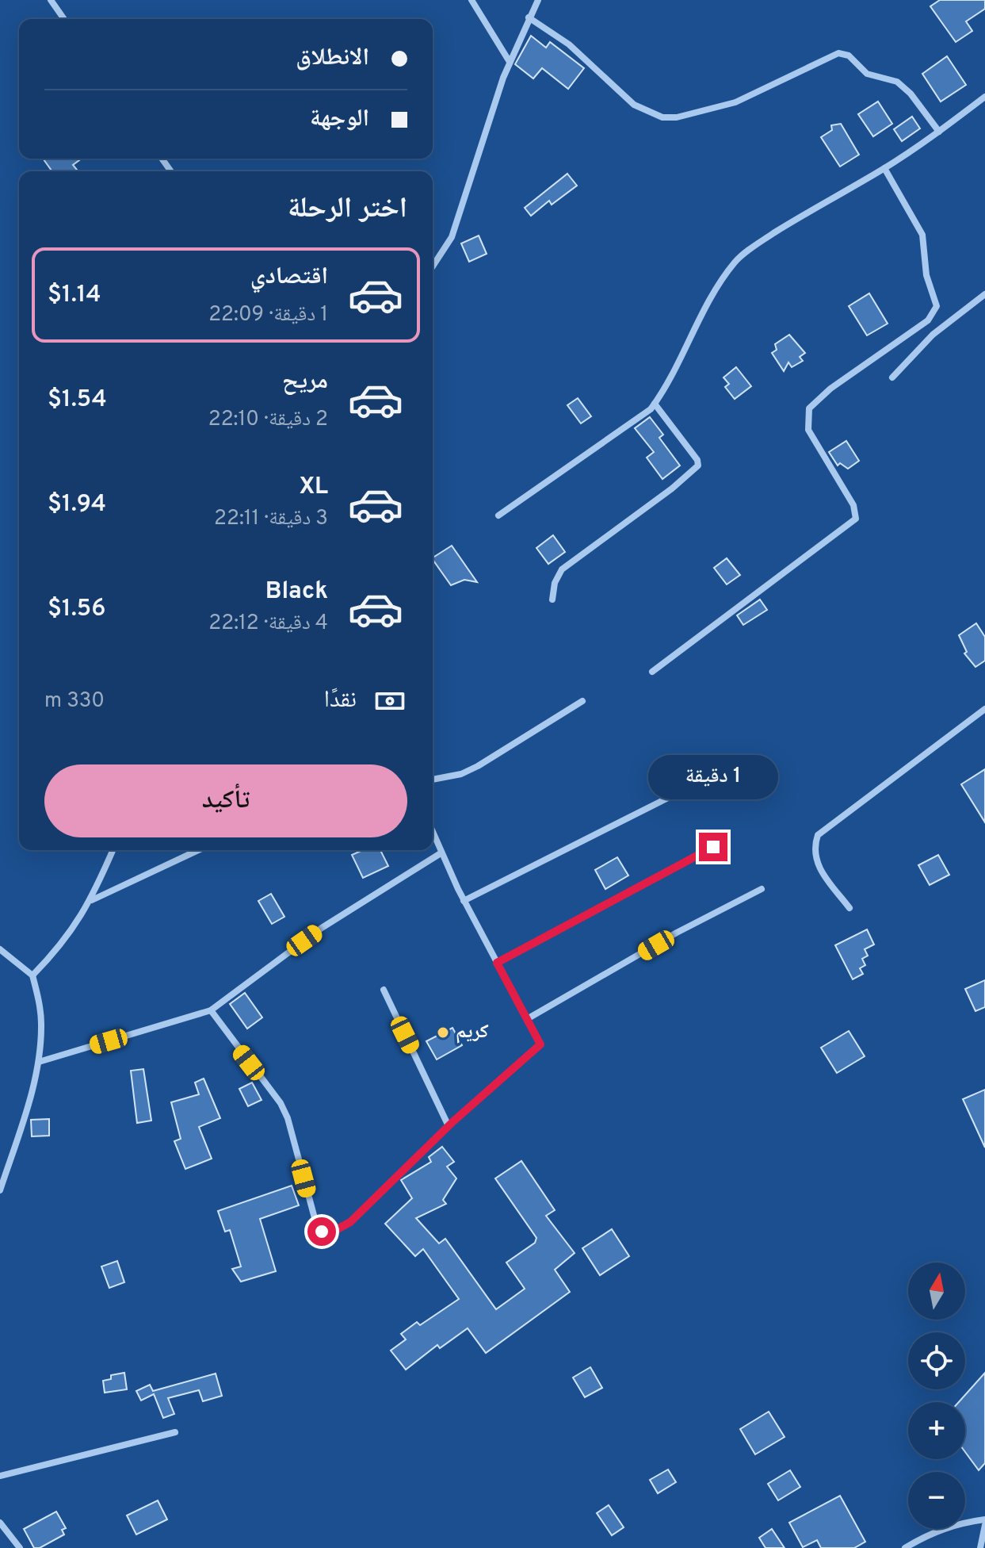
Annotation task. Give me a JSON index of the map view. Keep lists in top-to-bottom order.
{
  "places": ["كريم"],
  "north": "top",
  "page": {
    "banner": ["الانطلاق", "الوجهة"],
    "heading": "اختر الرحلة",
    "list": [
      {
        "name": "اقتصادي",
        "note": "1 دقيقة · 22:09",
        "value": "$1.14"
      },
      {
        "name": "مريح",
        "note": "2 دقيقة · 22:10",
        "value": "$1.54"
      },
      {
        "name": "XL",
        "note": "3 دقيقة · 22:11",
        "value": "$1.94"
      },
      {
        "name": "Black",
        "note": "4 دقيقة · 22:12",
        "value": "$1.56"
      }
    ],
    "pay": ["نقدًا", "330 m"],
    "buttons": "تأكيد",
    "bubble": "1 دقيقة",
    "map_buttons": ["+", "−"]
  }
}
